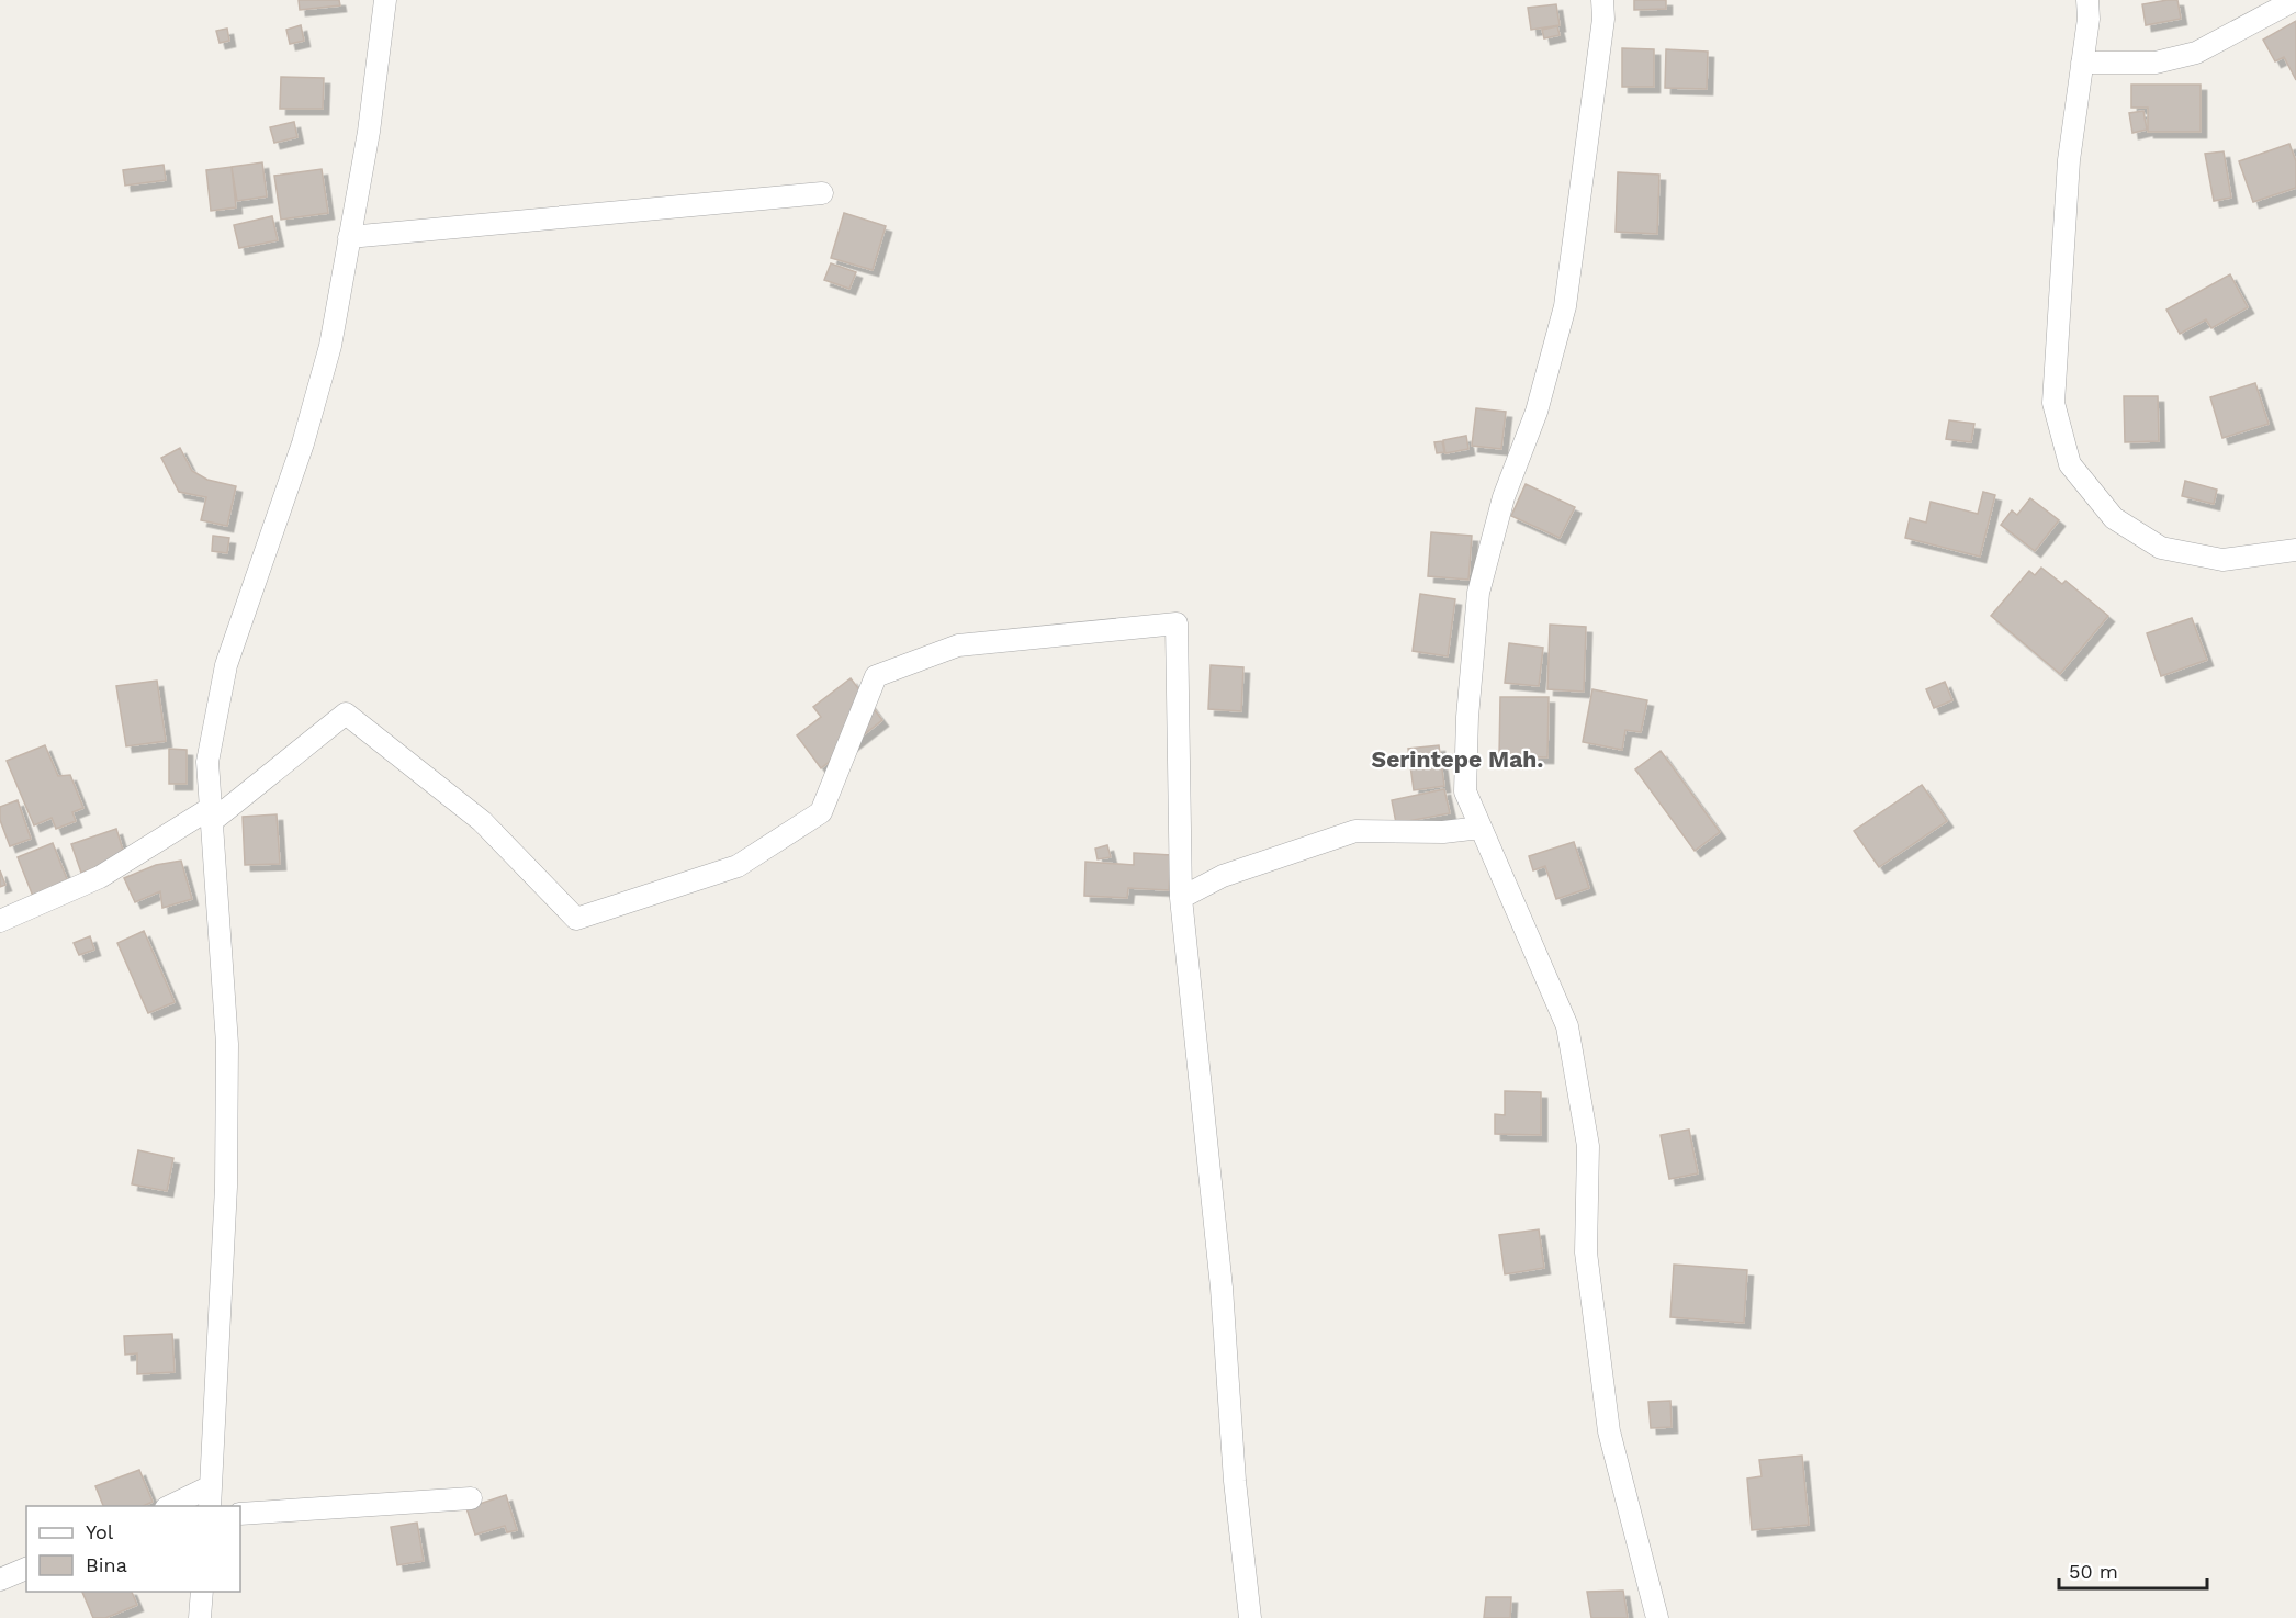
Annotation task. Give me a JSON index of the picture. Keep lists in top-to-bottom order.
{
  "districts": ["Serintepe Mah."],
  "legend": ["Yol", "Bina"],
  "scale_bar": "50 m"
}
